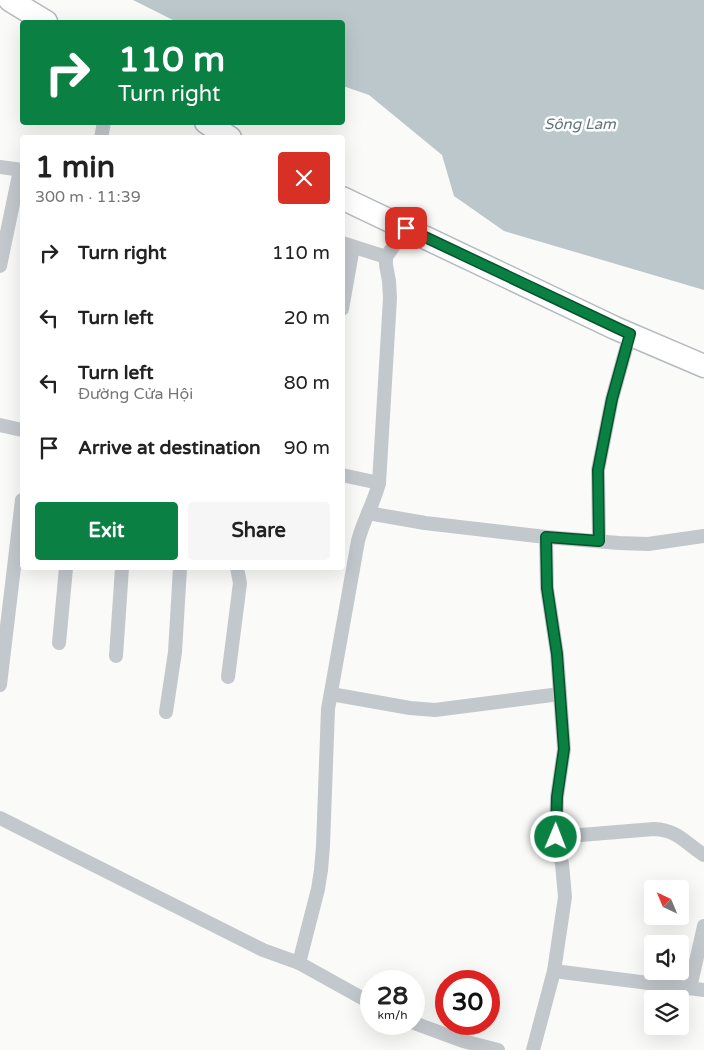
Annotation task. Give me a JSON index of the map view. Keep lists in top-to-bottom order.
{
  "water": ["Sông Lam"],
  "north": "top left",
  "page": {
    "turn": ["110 m", "Turn right"],
    "heading": ["1 min", "300 m · 11:39"],
    "list": [
      {
        "name": "Turn right",
        "value": "110 m"
      },
      {
        "name": "Turn left",
        "value": "20 m"
      },
      {
        "name": "Turn left",
        "note": "Đường Cửa Hội",
        "value": "80 m"
      },
      {
        "name": "Arrive at destination",
        "value": "90 m"
      }
    ],
    "buttons": ["Exit", "Share"],
    "speed": "28 km/h",
    "limit": "30"
  }
}
